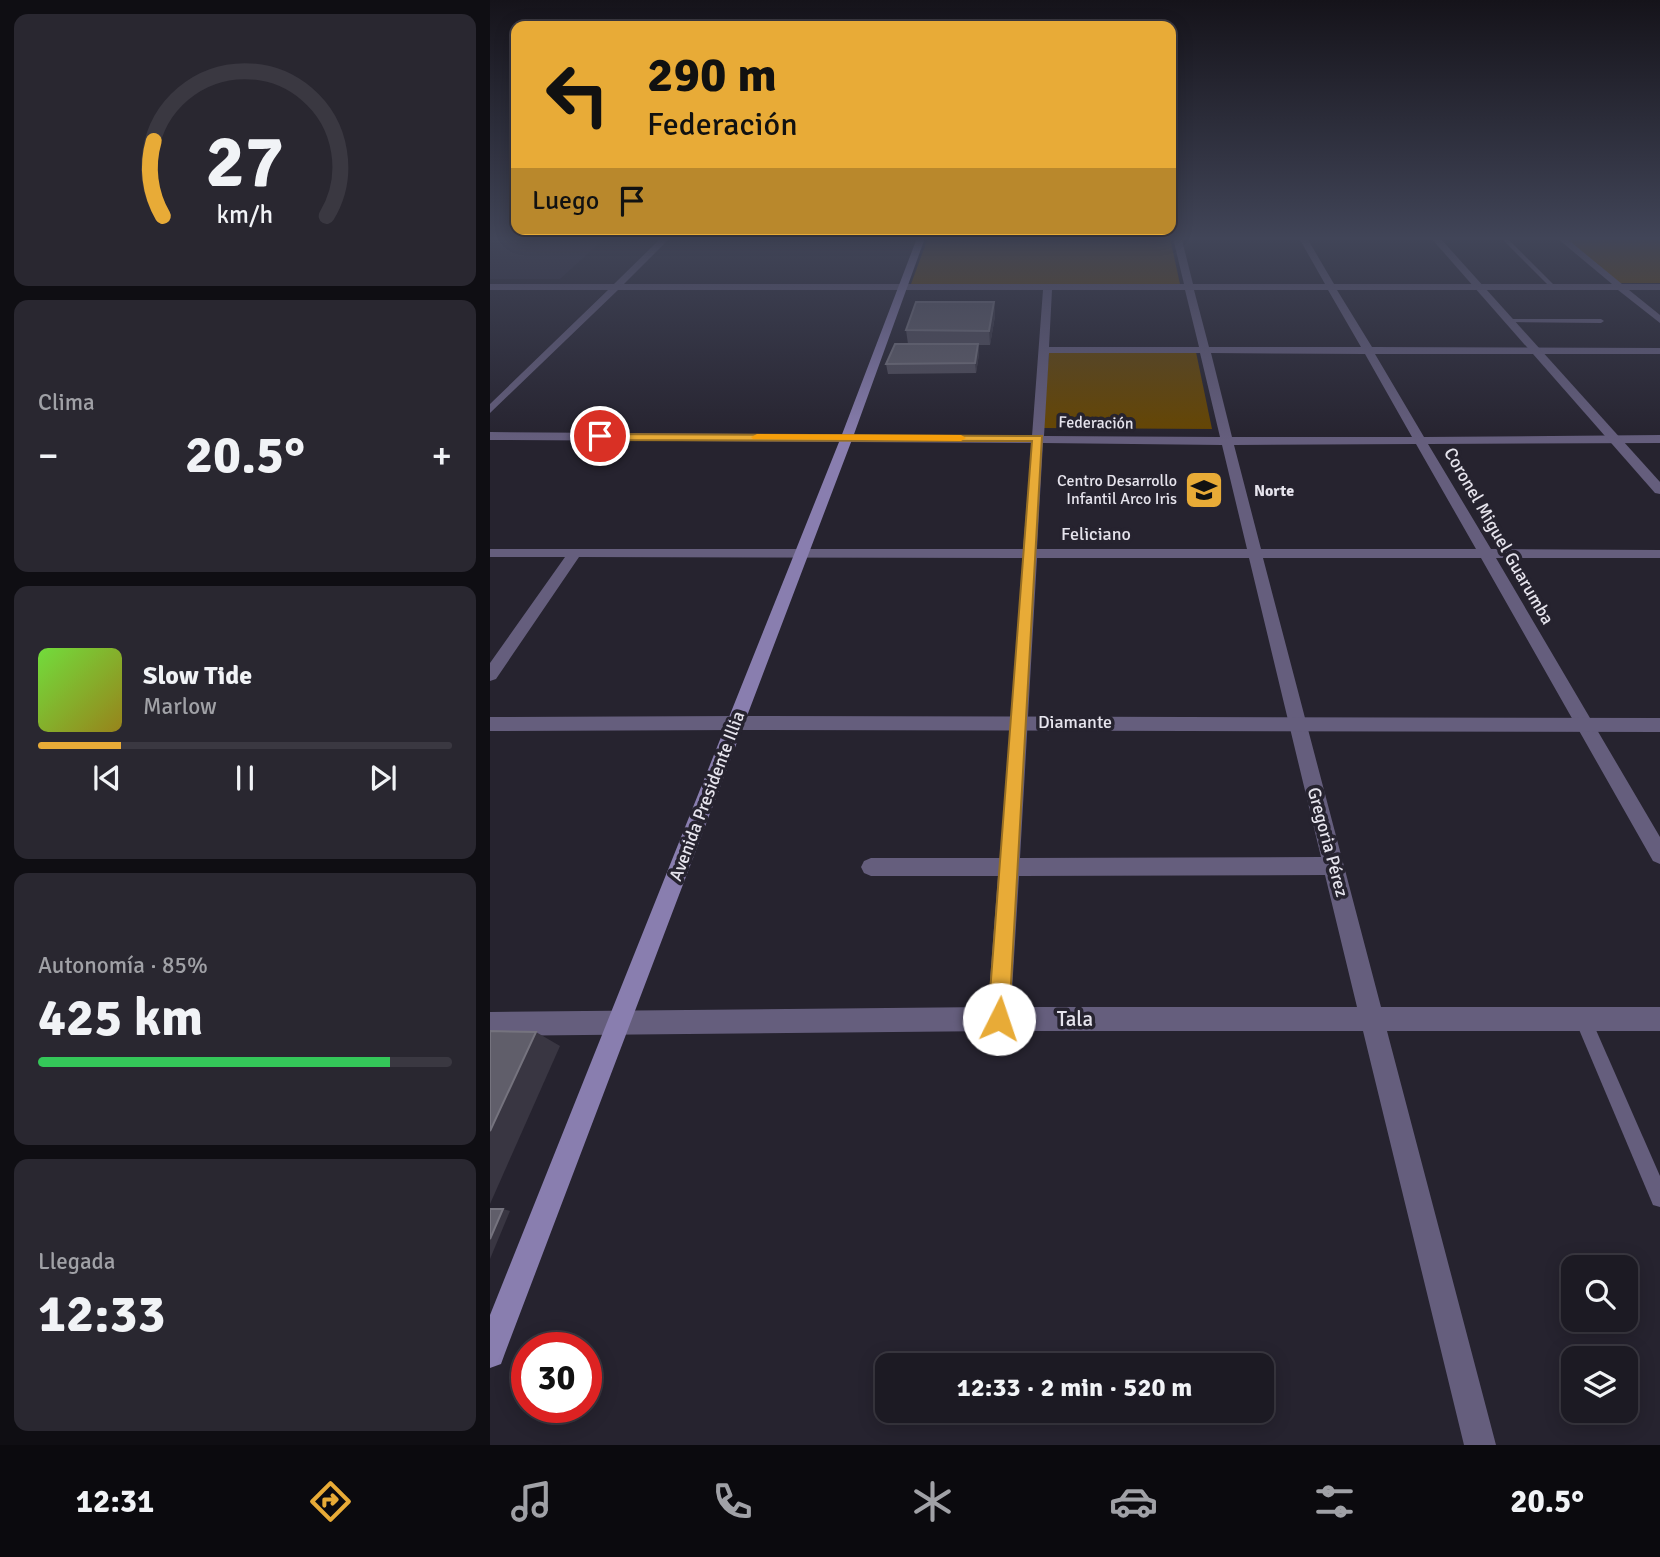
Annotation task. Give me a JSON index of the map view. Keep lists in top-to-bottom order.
{
  "streets": {
    "main road": ["Avenida Presidente Illia"],
    "street": [
      "Federación",
      "Feliciano",
      "Coronel Miguel Guarumba",
      "Diamante",
      "Gregoria Pérez",
      "Tala"
    ]
  },
  "crossings": [
    ["Federación", "Coronel Miguel Guarumba"],
    ["Federación", "Avenida Presidente Illia"],
    ["Federación", "Gregoria Pérez"],
    ["Feliciano", "Coronel Miguel Guarumba"],
    ["Feliciano", "Avenida Presidente Illia"],
    ["Feliciano", "Gregoria Pérez"],
    ["Coronel Miguel Guarumba", "Diamante"],
    ["Diamante", "Avenida Presidente Illia"],
    ["Diamante", "Gregoria Pérez"],
    ["Avenida Presidente Illia", "Tala"],
    ["Gregoria Pérez", "Tala"]
  ],
  "districts": ["Norte"],
  "places": {
    "school or university": ["Centro Desarrollo Infantil Arco Iris"]
  },
  "page": {
    "turn": ["290 m", "Federación"],
    "then": "Luego",
    "tile": [
      "Clima",
      ["Autonomía · 85%", "425 km"],
      ["Llegada", "12:33"]
    ],
    "heat": ["−", "20.5°", "+"],
    "song": ["Slow Tide", "Marlow"],
    "limit": "30",
    "trip": "12:33 · 2 min · 520 m",
    "tabs": ["12:31", "20.5°"],
    "gauge": ["27", "km/h"]
  }
}
